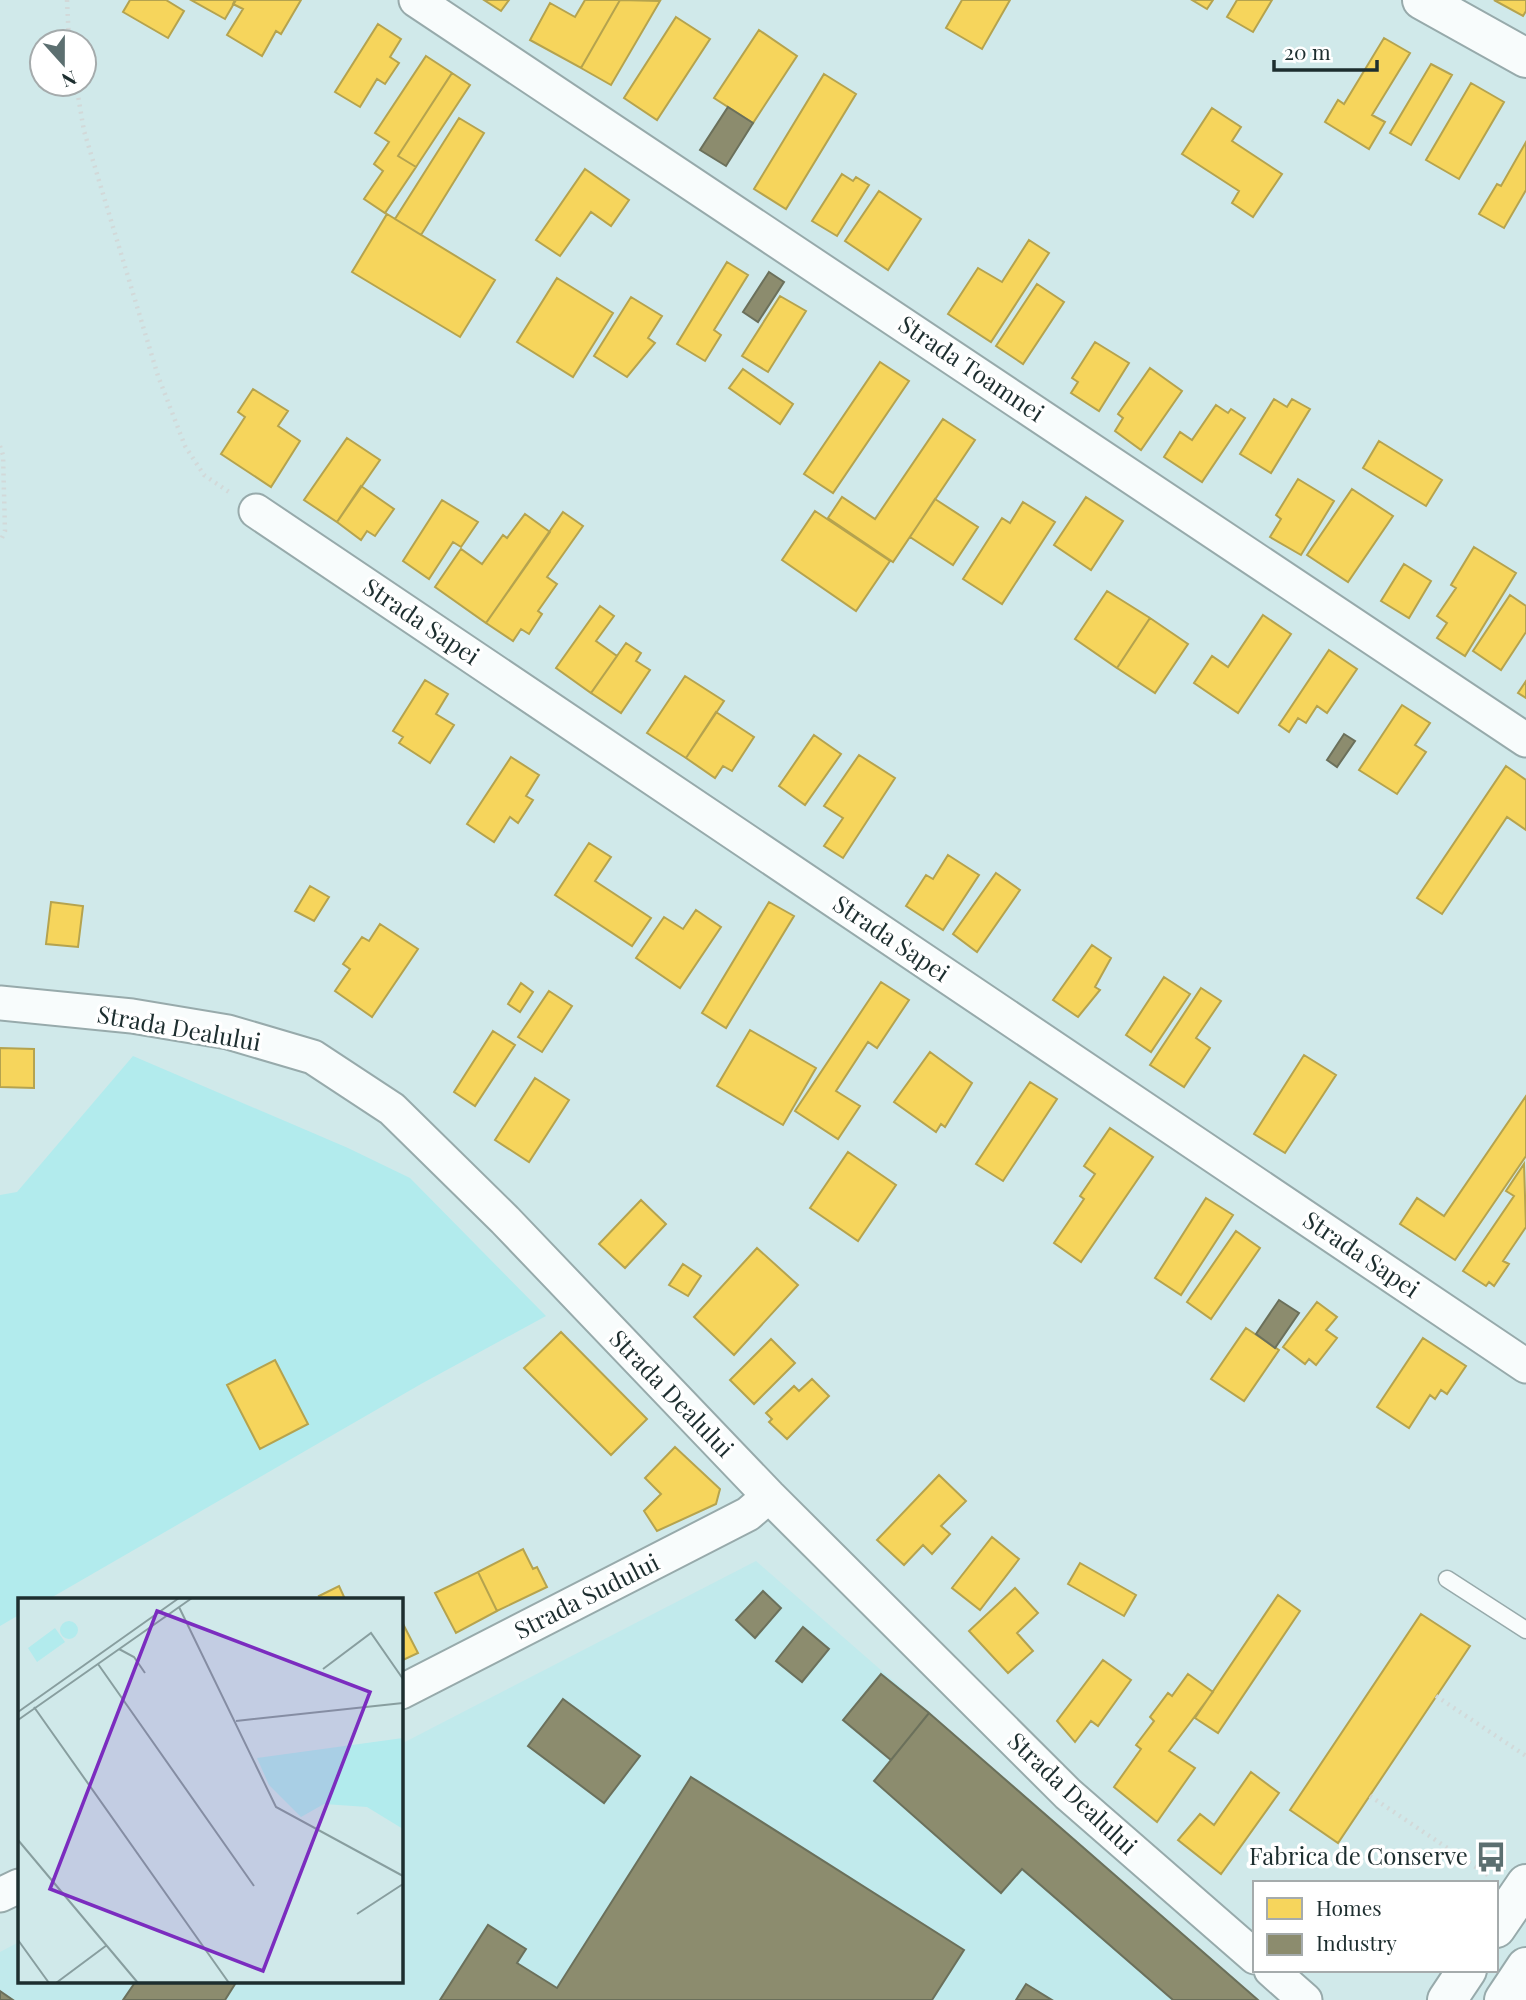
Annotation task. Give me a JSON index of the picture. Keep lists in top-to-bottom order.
{
  "streets": {
    "street": [
      "Strada Toamnei",
      "Strada Sapei",
      "Strada Dealului",
      "Strada Sudului"
    ]
  },
  "crossings": [
    ["Strada Dealului", "Strada Sudului"]
  ],
  "places": {
    "bus stop": ["Fabrica de Conserve"]
  },
  "legend": ["Homes", "Industry"],
  "scale_bar": "20 m",
  "north": "bottom"
}
